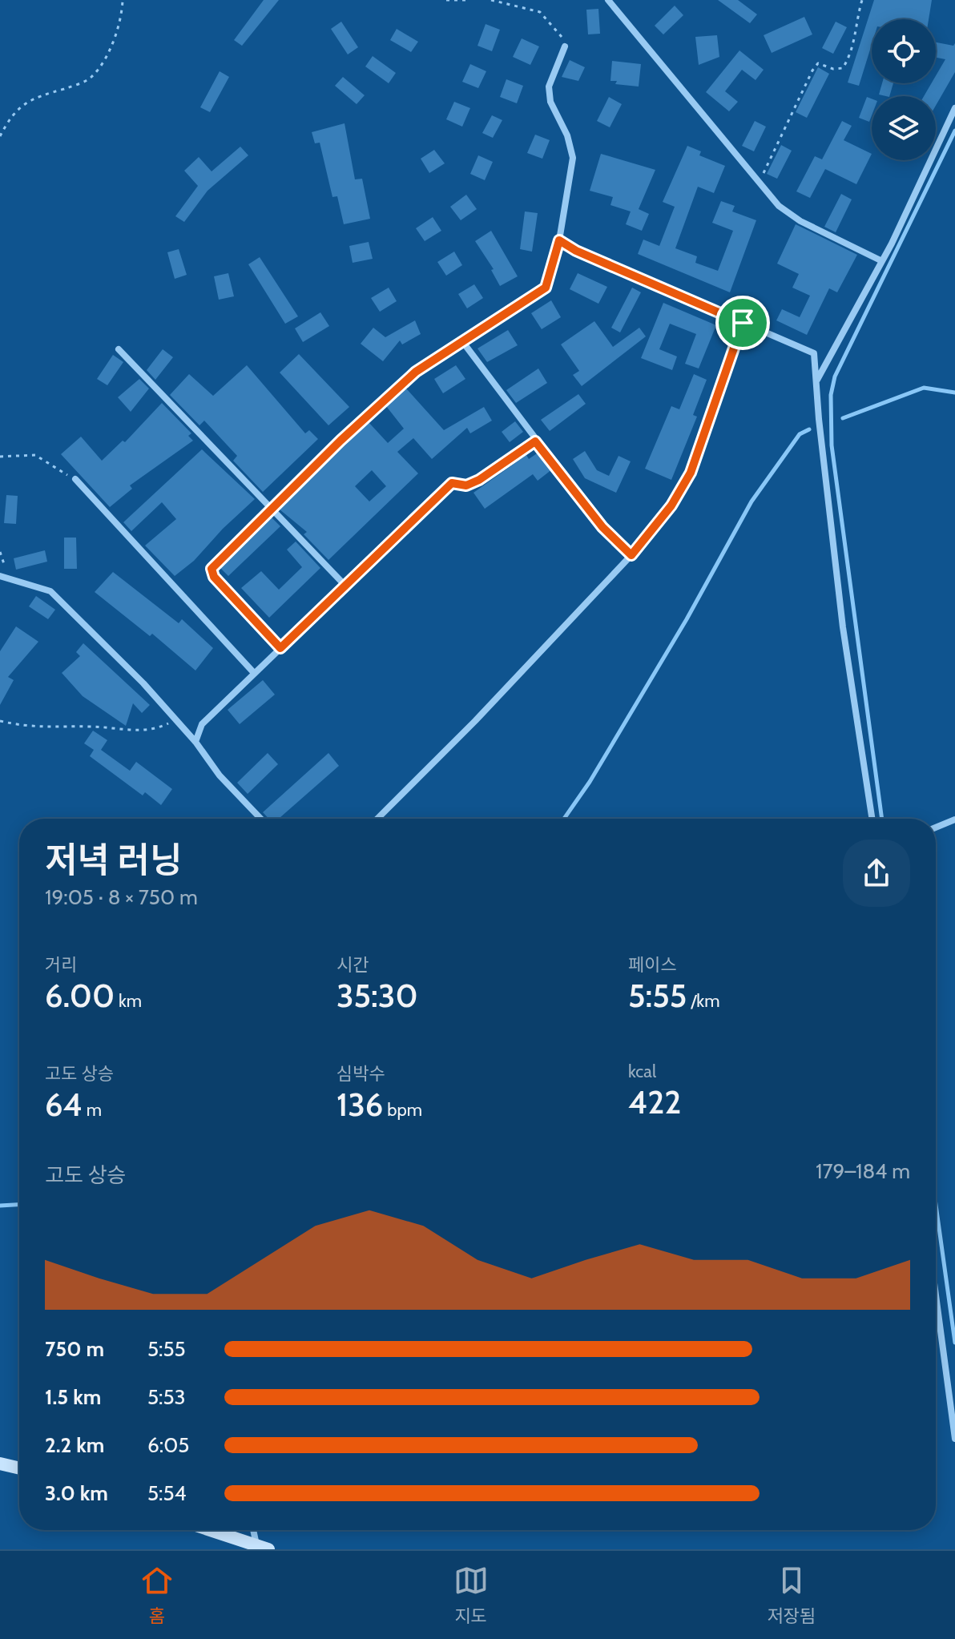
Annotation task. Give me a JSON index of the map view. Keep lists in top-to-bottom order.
{
  "page": {
    "heading": ["저녁 러닝", "19:05 · 8 × 750 m"],
    "stats": [
      ["거리", "6.00 km"],
      ["시간", "35:30"],
      ["페이스", "5:55 /km"],
      ["고도 상승", "64 m"],
      ["심박수", "136 bpm"],
      ["kcal", "422"]
    ],
    "chart": ["고도 상승", "179–184 m"],
    "list": [
      {
        "name": "750 m",
        "note": "5:55"
      },
      {
        "name": "1.5 km",
        "note": "5:53"
      },
      {
        "name": "2.2 km",
        "note": "6:05"
      },
      {
        "name": "3.0 km",
        "note": "5:54"
      }
    ],
    "tabs": ["홈", "지도", "저장됨"]
  }
}
